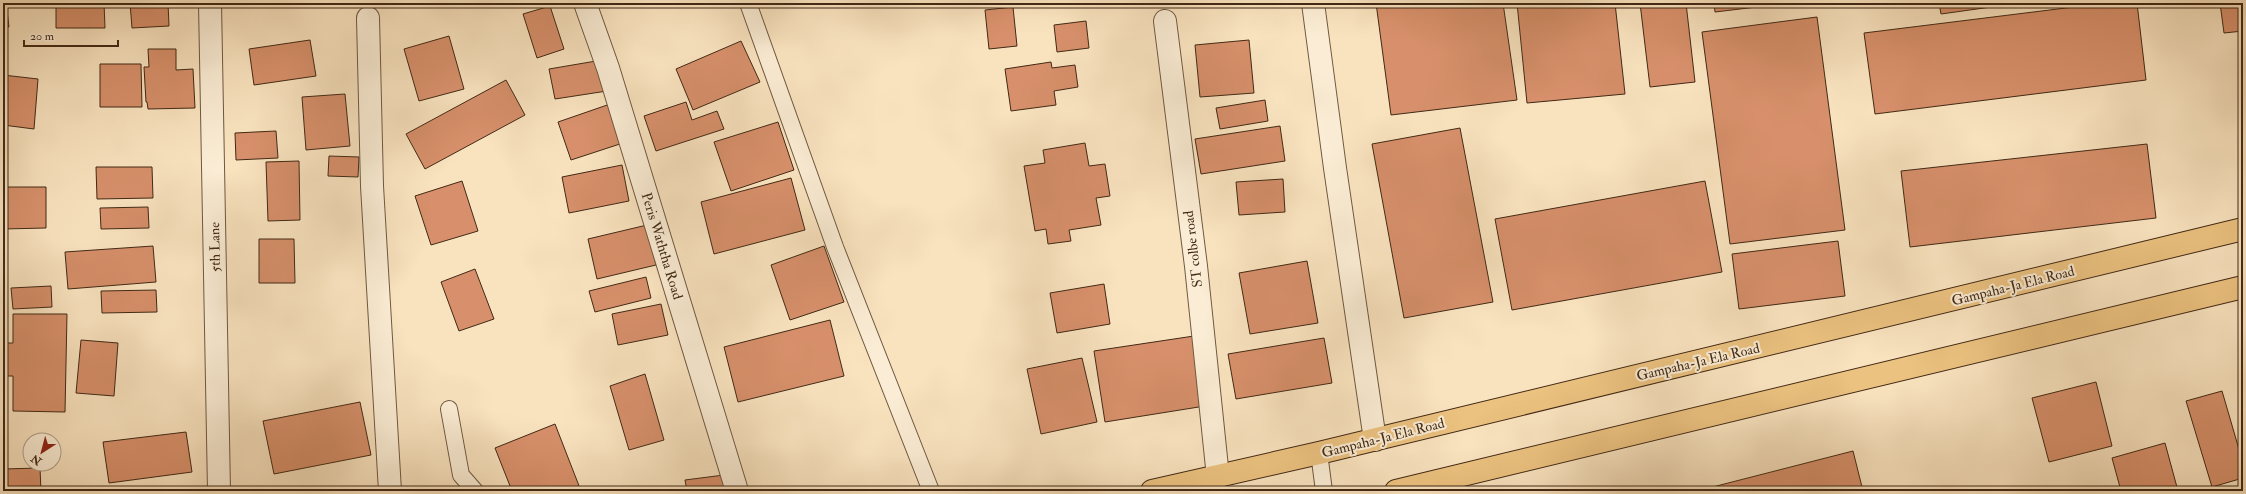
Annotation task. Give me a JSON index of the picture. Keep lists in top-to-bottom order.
{
  "streets": {
    "highway": ["Gampaha-Ja Ela Road"],
    "street": ["Peris Waththa Road", "5th Lane", "ST colbe road"]
  },
  "crossings": [
    ["ST colbe road", "Gampaha-Ja Ela Road"]
  ],
  "scale_bar": "20 m",
  "north": "bottom left"
}
